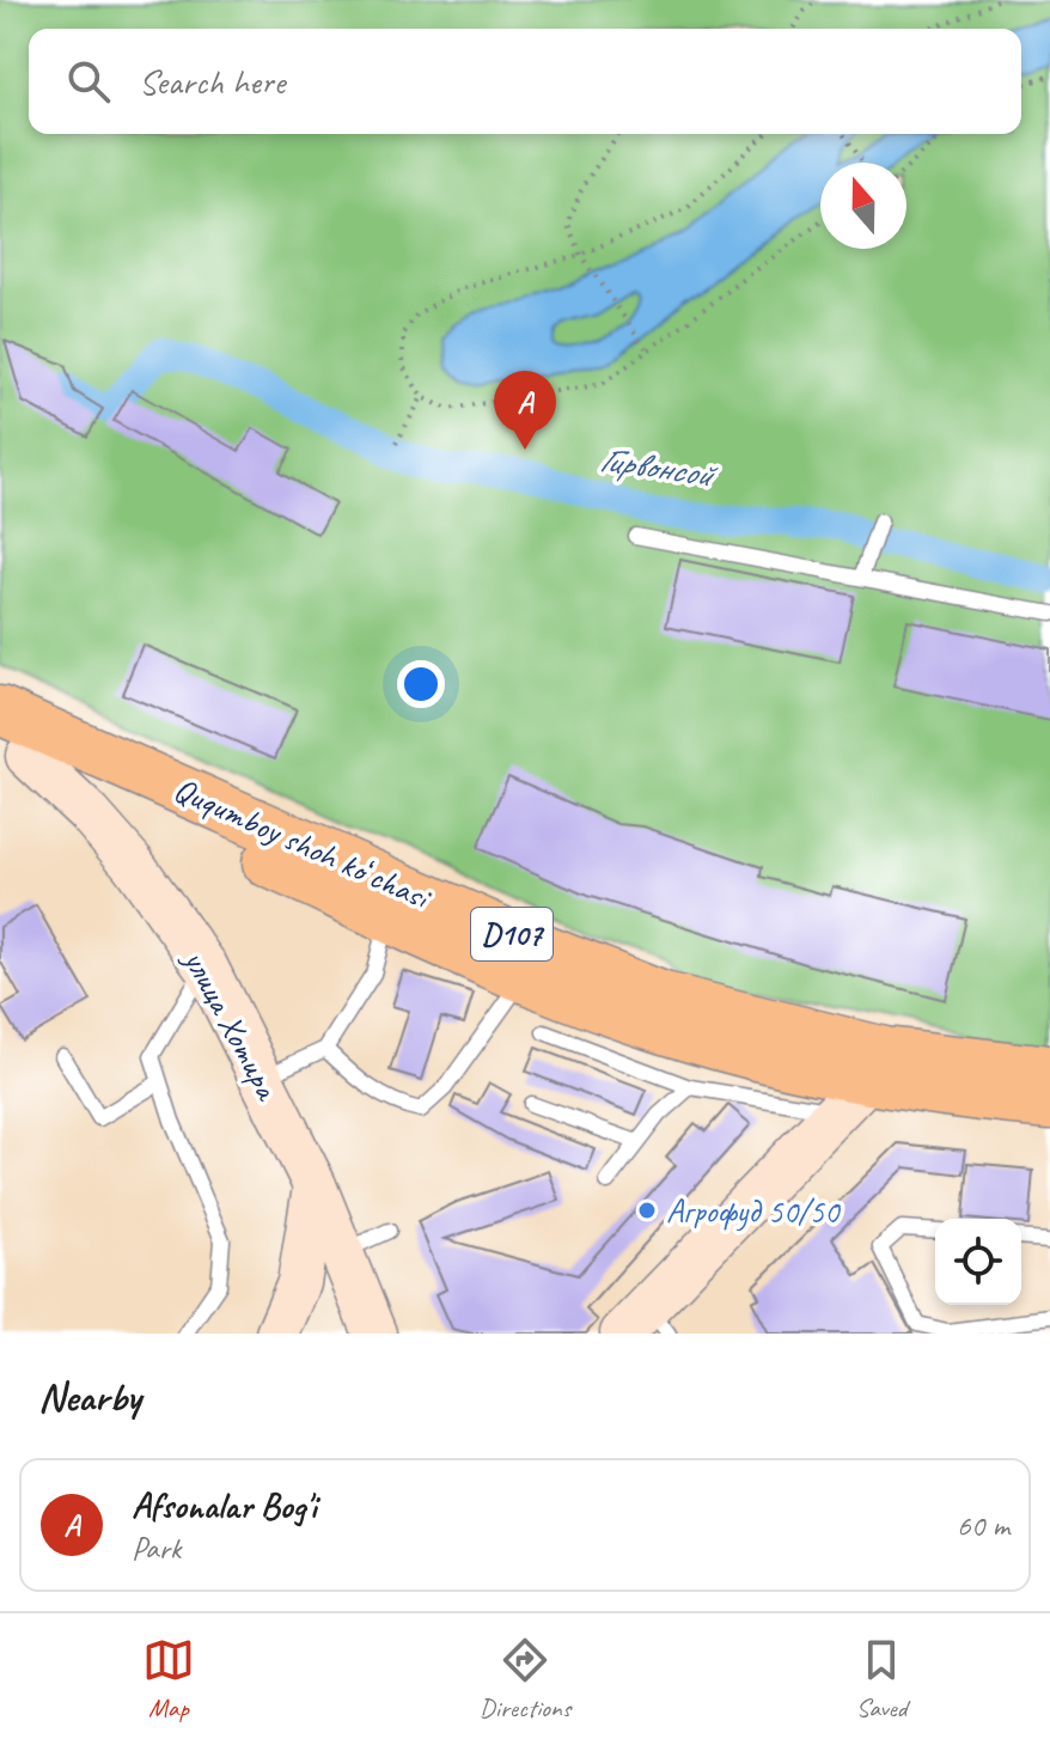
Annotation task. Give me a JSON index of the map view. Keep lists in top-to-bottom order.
{
  "streets": {
    "main road": ["Ququmboy shoh koʻchasi", "D107", "улица Хотира"]
  },
  "crossings": [
    ["Ququmboy shoh koʻchasi", "улица Хотира"]
  ],
  "water": ["Гирвонсой"],
  "places": ["Агрофуд 50/50"],
  "north": "top",
  "page": {
    "search": "Search here",
    "pins": "A",
    "heading": "Nearby",
    "list": [
      {
        "mark": "A",
        "name": "Afsonalar Bog'i",
        "note": "Park",
        "value": "60 m"
      }
    ],
    "nav": ["Map", "Directions", "Saved"]
  }
}
